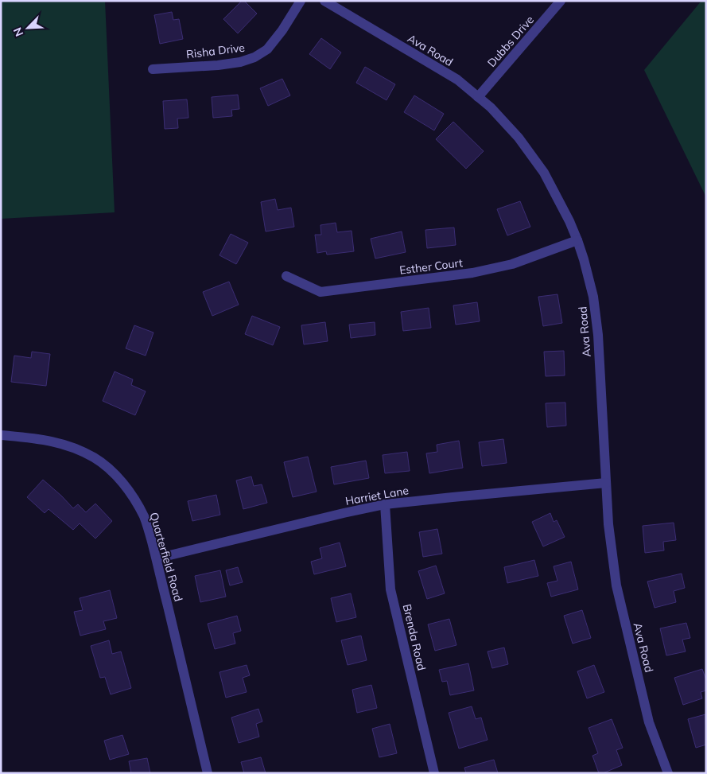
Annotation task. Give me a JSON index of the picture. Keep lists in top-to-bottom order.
{
  "streets": {
    "street": [
      "Dubbs Drive",
      "Ava Road",
      "Risha Drive",
      "Esther Court",
      "Harriet Lane",
      "Quarterfield Road",
      "Brenda Road"
    ]
  },
  "crossings": [
    ["Dubbs Drive", "Ava Road"],
    ["Ava Road", "Esther Court"],
    ["Ava Road", "Harriet Lane"],
    ["Harriet Lane", "Quarterfield Road"],
    ["Harriet Lane", "Brenda Road"]
  ],
  "north": "bottom left"
}
